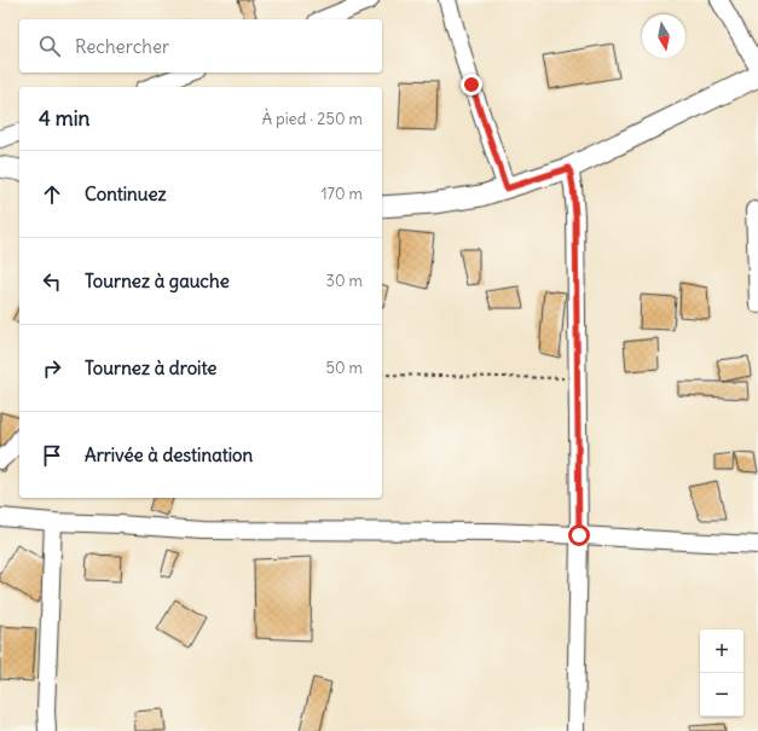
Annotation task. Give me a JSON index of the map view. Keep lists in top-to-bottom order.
{
  "north": "bottom",
  "page": {
    "search": "Rechercher",
    "heading": ["4 min", "À pied · 250 m"],
    "list": [
      ["Continuez", "170 m"],
      ["Tournez à gauche", "30 m"],
      ["Tournez à droite", "50 m"],
      "Arrivée à destination"
    ],
    "map_buttons": ["+", "−"]
  }
}
